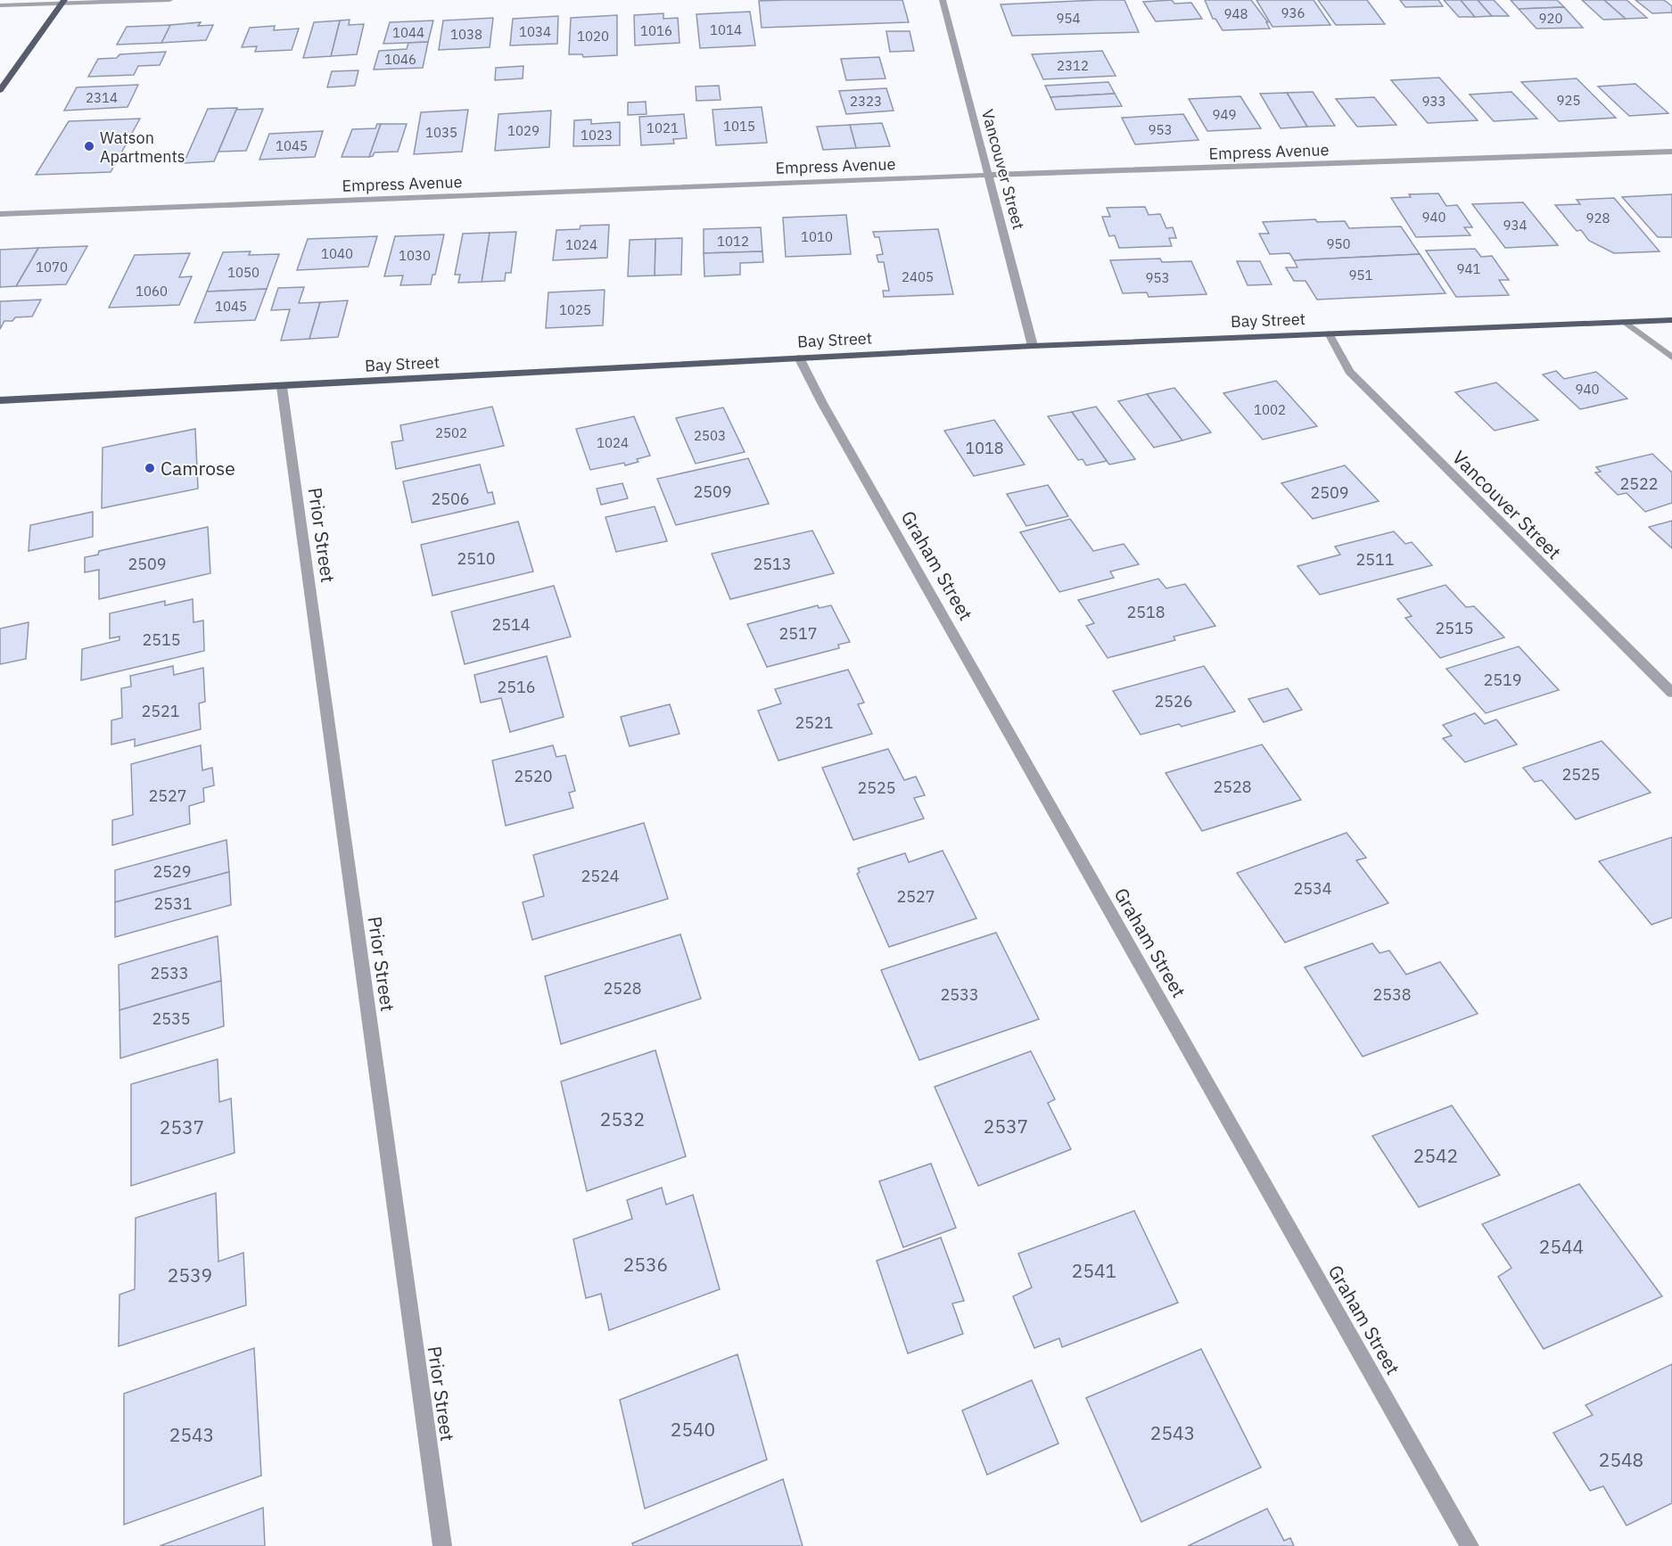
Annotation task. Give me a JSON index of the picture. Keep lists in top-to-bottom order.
{
  "streets": {
    "main road": ["Bay Street"],
    "street": [
      "Empress Avenue",
      "Vancouver Street",
      "Prior Street",
      "Graham Street"
    ]
  },
  "crossings": [
    ["Empress Avenue", "Vancouver Street"],
    ["Vancouver Street", "Bay Street"],
    ["Bay Street", "Prior Street"],
    ["Bay Street", "Graham Street"]
  ],
  "places": ["Watson Apartments", "Camrose"],
  "house_numbers": [
    "936",
    "948",
    "954",
    "920",
    "1014",
    "1016",
    "1034",
    "1044",
    "1038",
    "1020",
    "1046",
    "2312",
    "2314",
    "925",
    "2323",
    "933",
    "949",
    "1015",
    "1021",
    "953",
    "1029",
    "1035",
    "1023",
    "1045",
    "940",
    "928",
    "934",
    "1010",
    "1012",
    "950",
    "1024",
    "1040",
    "1030",
    "1070",
    "941",
    "1050",
    "951",
    "2405",
    "953",
    "1060",
    "1045",
    "1025",
    "940",
    "1002",
    "2502",
    "2503",
    "1024",
    "1018",
    "2522",
    "2509",
    "2509",
    "2506",
    "2510",
    "2511",
    "2509",
    "2513",
    "2518",
    "2514",
    "2515",
    "2517",
    "2515",
    "2519",
    "2516",
    "2526",
    "2521",
    "2521",
    "2525",
    "2520",
    "2528",
    "2525",
    "2527",
    "2529",
    "2524",
    "2534",
    "2527",
    "2531",
    "2533",
    "2528",
    "2533",
    "2538",
    "2535",
    "2532",
    "2537",
    "2537",
    "2542",
    "2544",
    "2536",
    "2541",
    "2539",
    "2540",
    "2543",
    "2543",
    "2548"
  ]
}
